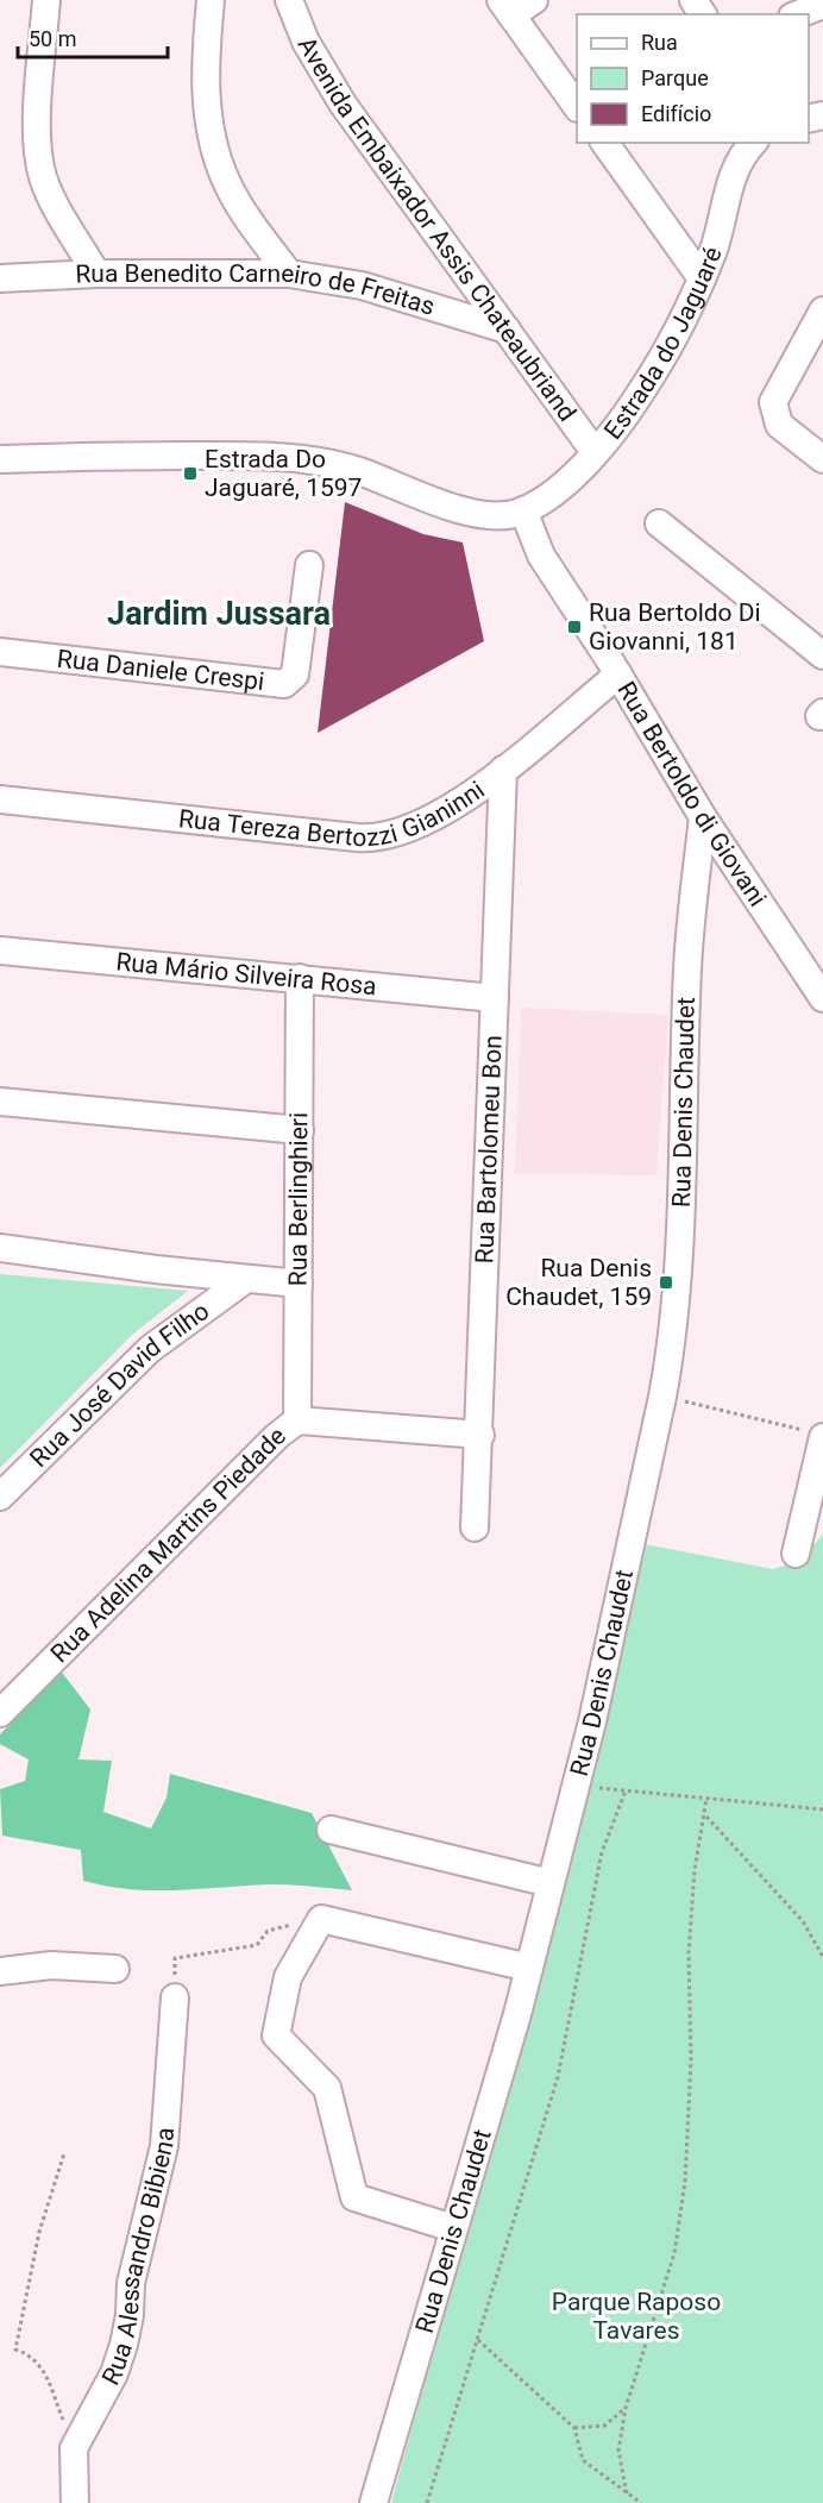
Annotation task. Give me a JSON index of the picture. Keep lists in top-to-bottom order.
{
  "streets": {
    "street": [
      "Avenida Embaixador Assis Chateaubriand",
      "Rua Benedito Carneiro de Freitas",
      "Estrada do Jaguaré",
      "Rua Daniele Crespi",
      "Rua Bertoldo di Giovani",
      "Rua Tereza Bertozzi Gianinni",
      "Rua Mário Silveira Rosa",
      "Rua Denis Chaudet",
      "Rua Bartolomeu Bon",
      "Rua Berlinghieri",
      "Rua José David Filho",
      "Rua Adelina Martins Piedade",
      "Rua Alessandro Bibiena"
    ]
  },
  "crossings": [
    ["Avenida Embaixador Assis Chateaubriand", "Rua Benedito Carneiro de Freitas"],
    ["Avenida Embaixador Assis Chateaubriand", "Estrada do Jaguaré"],
    ["Estrada do Jaguaré", "Rua Bertoldo di Giovani"],
    ["Rua Bertoldo di Giovani", "Rua Tereza Bertozzi Gianinni"],
    ["Rua Bertoldo di Giovani", "Rua Denis Chaudet"],
    ["Rua Tereza Bertozzi Gianinni", "Rua Bartolomeu Bon"],
    ["Rua Mário Silveira Rosa", "Rua Bartolomeu Bon"],
    ["Rua Mário Silveira Rosa", "Rua Berlinghieri"],
    ["Rua Bartolomeu Bon", "Rua Adelina Martins Piedade"],
    ["Rua Berlinghieri", "Rua Adelina Martins Piedade"]
  ],
  "districts": ["Jardim Jussara"],
  "parks": ["Parque Raposo Tavares"],
  "places": {
    "transit": ["Estrada Do Jaguaré, 1597", "Rua Bertoldo Di Giovanni, 181", "Rua Denis Chaudet, 159"]
  },
  "legend": ["Rua", "Parque", "Edifício"],
  "scale_bar": "50 m"
}
